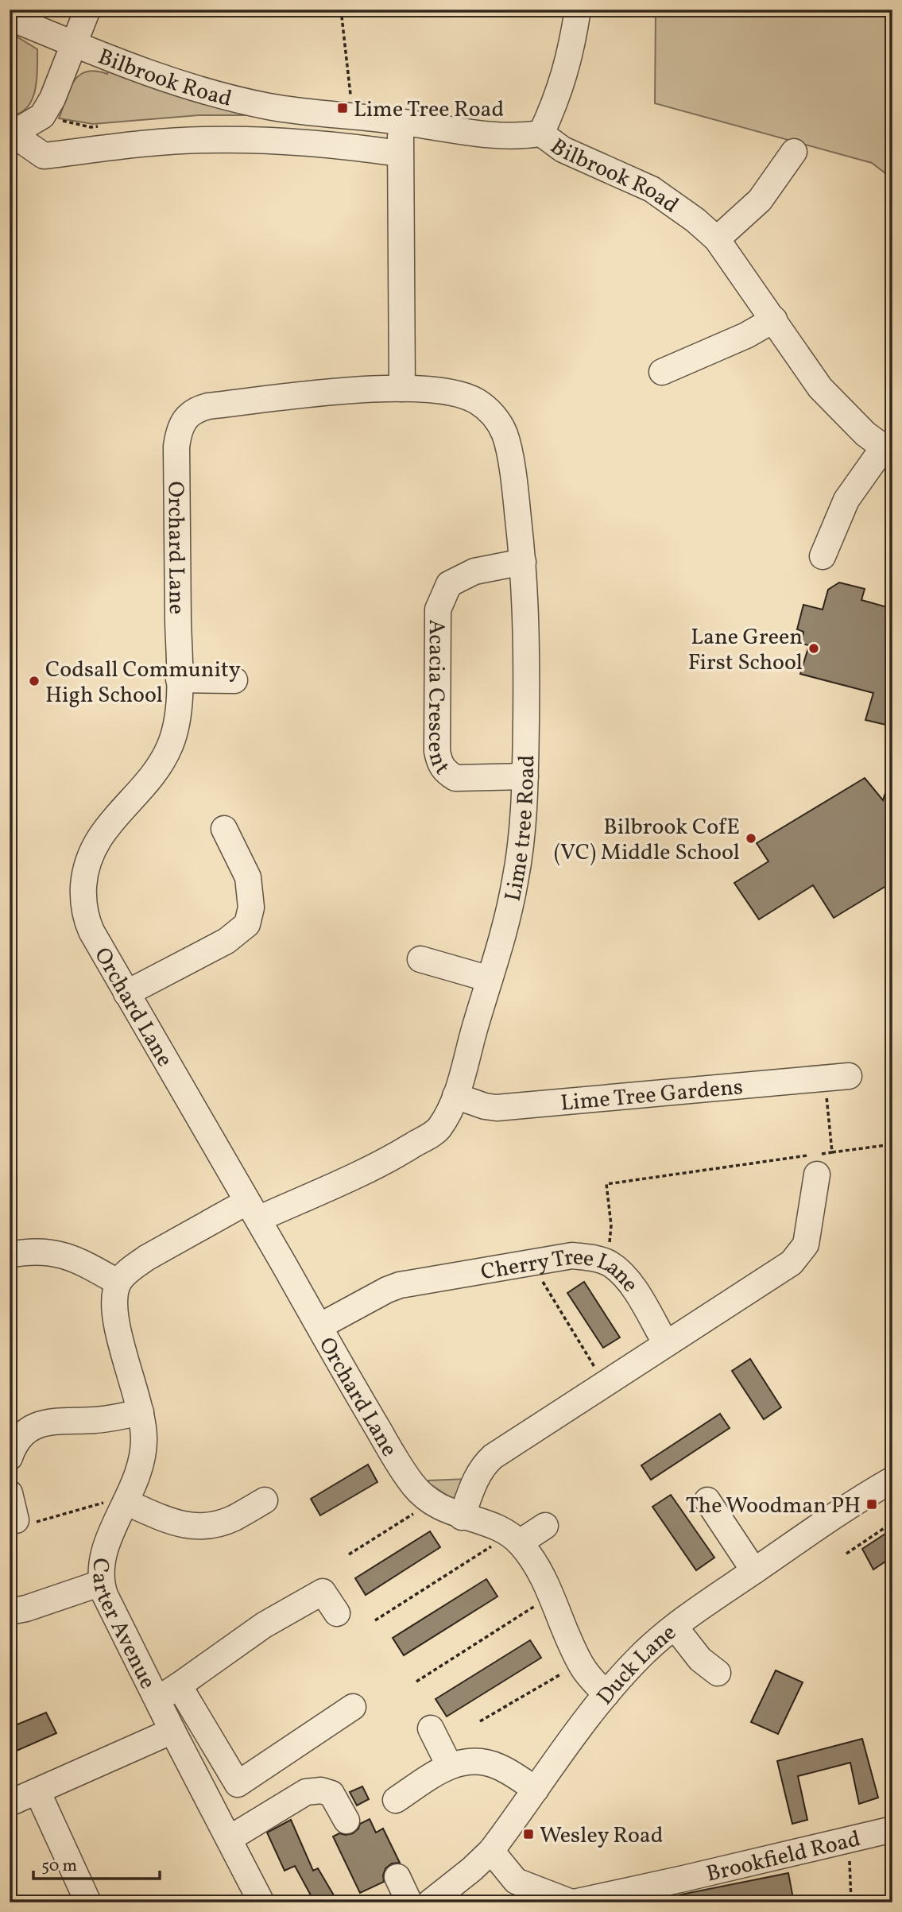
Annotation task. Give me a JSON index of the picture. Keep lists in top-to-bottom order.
{
  "streets": {
    "street": [
      "Bilbrook Road",
      "Orchard Lane",
      "Acacia Crescent",
      "Lime tree Road",
      "Lime Tree Gardens",
      "Cherry Tree Lane",
      "Carter Avenue",
      "Duck Lane",
      "Brookfield Road"
    ]
  },
  "crossings": [
    ["Orchard Lane", "Lime tree Road"],
    ["Orchard Lane", "Cherry Tree Lane"],
    ["Orchard Lane", "Duck Lane"],
    ["Acacia Crescent", "Lime tree Road"],
    ["Lime tree Road", "Lime Tree Gardens"],
    ["Duck Lane", "Brookfield Road"]
  ],
  "places": {
    "transit": ["Lime Tree Road", "The Woodman PH", "Wesley Road"],
    "other": ["Lane Green First School", "Codsall Community High School", "Bilbrook CofE (VC) Middle School"]
  },
  "scale_bar": "50 m"
}
